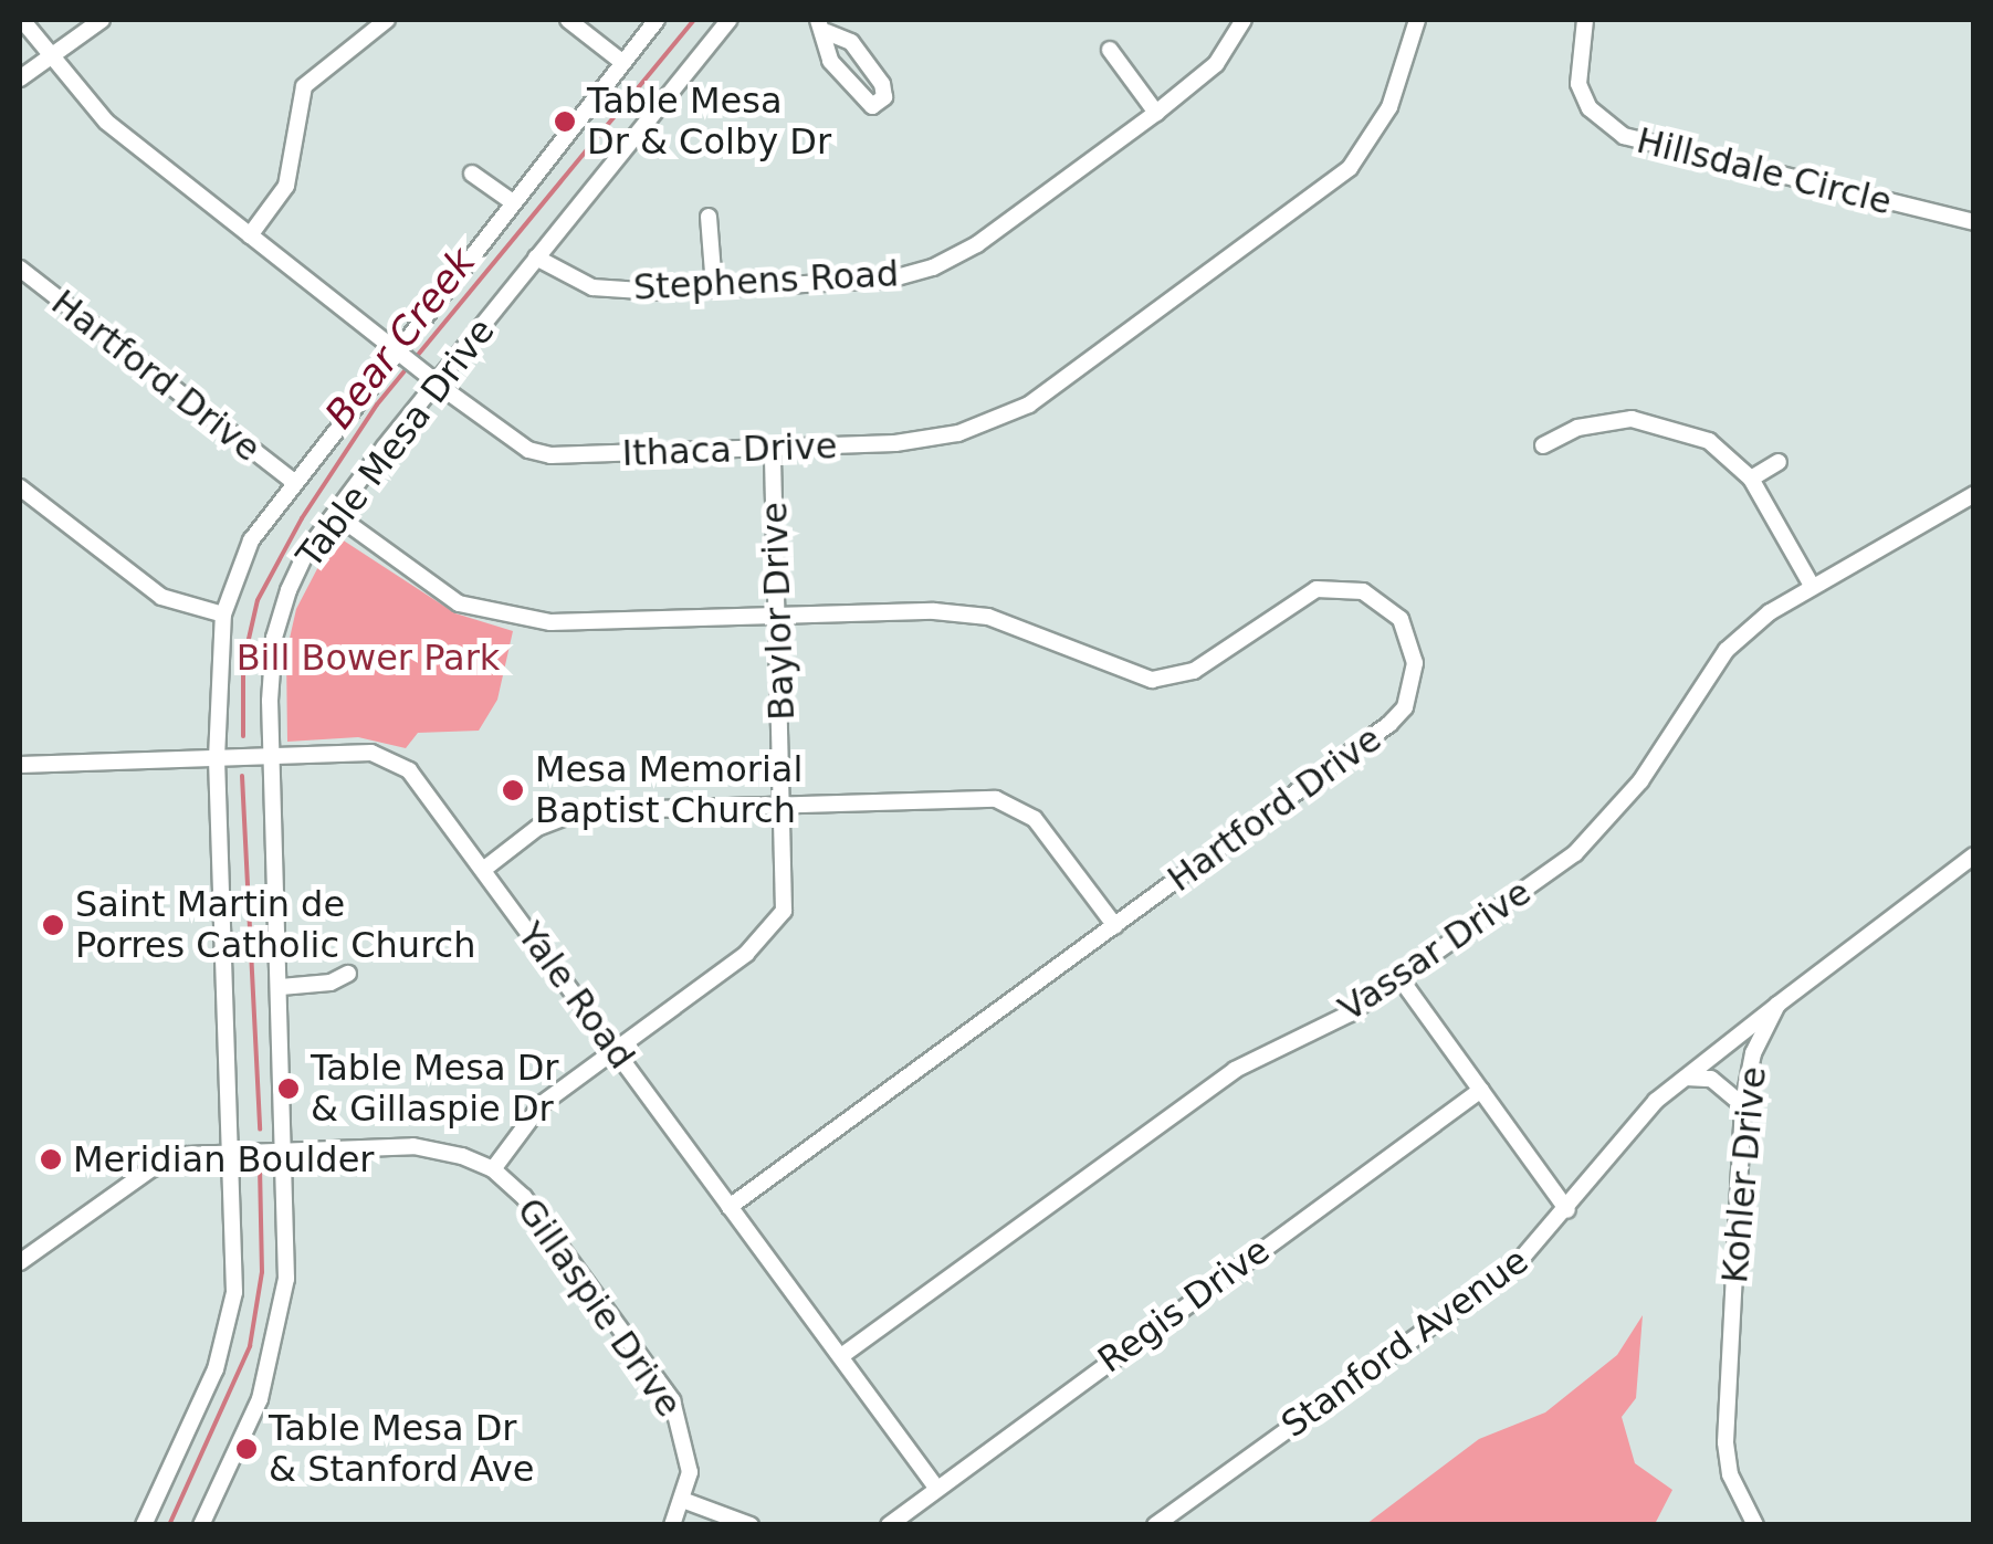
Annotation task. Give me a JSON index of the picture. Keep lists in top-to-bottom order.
{
  "streets": {
    "street": [
      "Hillsdale Circle",
      "Stephens Road",
      "Hartford Drive",
      "Table Mesa Drive",
      "Ithaca Drive",
      "Baylor Drive",
      "Vassar Drive",
      "Yale Road",
      "Kohler Drive",
      "Regis Drive",
      "Gillaspie Drive",
      "Stanford Avenue"
    ]
  },
  "crossings": [
    ["Stephens Road", "Table Mesa Drive"],
    ["Hartford Drive", "Table Mesa Drive"],
    ["Hartford Drive", "Baylor Drive"],
    ["Hartford Drive", "Yale Road"],
    ["Table Mesa Drive", "Ithaca Drive"],
    ["Table Mesa Drive", "Yale Road"],
    ["Table Mesa Drive", "Gillaspie Drive"],
    ["Ithaca Drive", "Baylor Drive"],
    ["Baylor Drive", "Yale Road"],
    ["Baylor Drive", "Gillaspie Drive"],
    ["Vassar Drive", "Yale Road"],
    ["Yale Road", "Regis Drive"],
    ["Kohler Drive", "Stanford Avenue"]
  ],
  "water": ["Bear Creek"],
  "parks": ["Bill Bower Park"],
  "places": [
    "Table Mesa Dr & Colby Dr",
    "Mesa Memorial Baptist Church",
    "Saint Martin de Porres Catholic Church",
    "Table Mesa Dr & Gillaspie Dr",
    "Meridian Boulder",
    "Table Mesa Dr & Stanford Ave"
  ]
}
